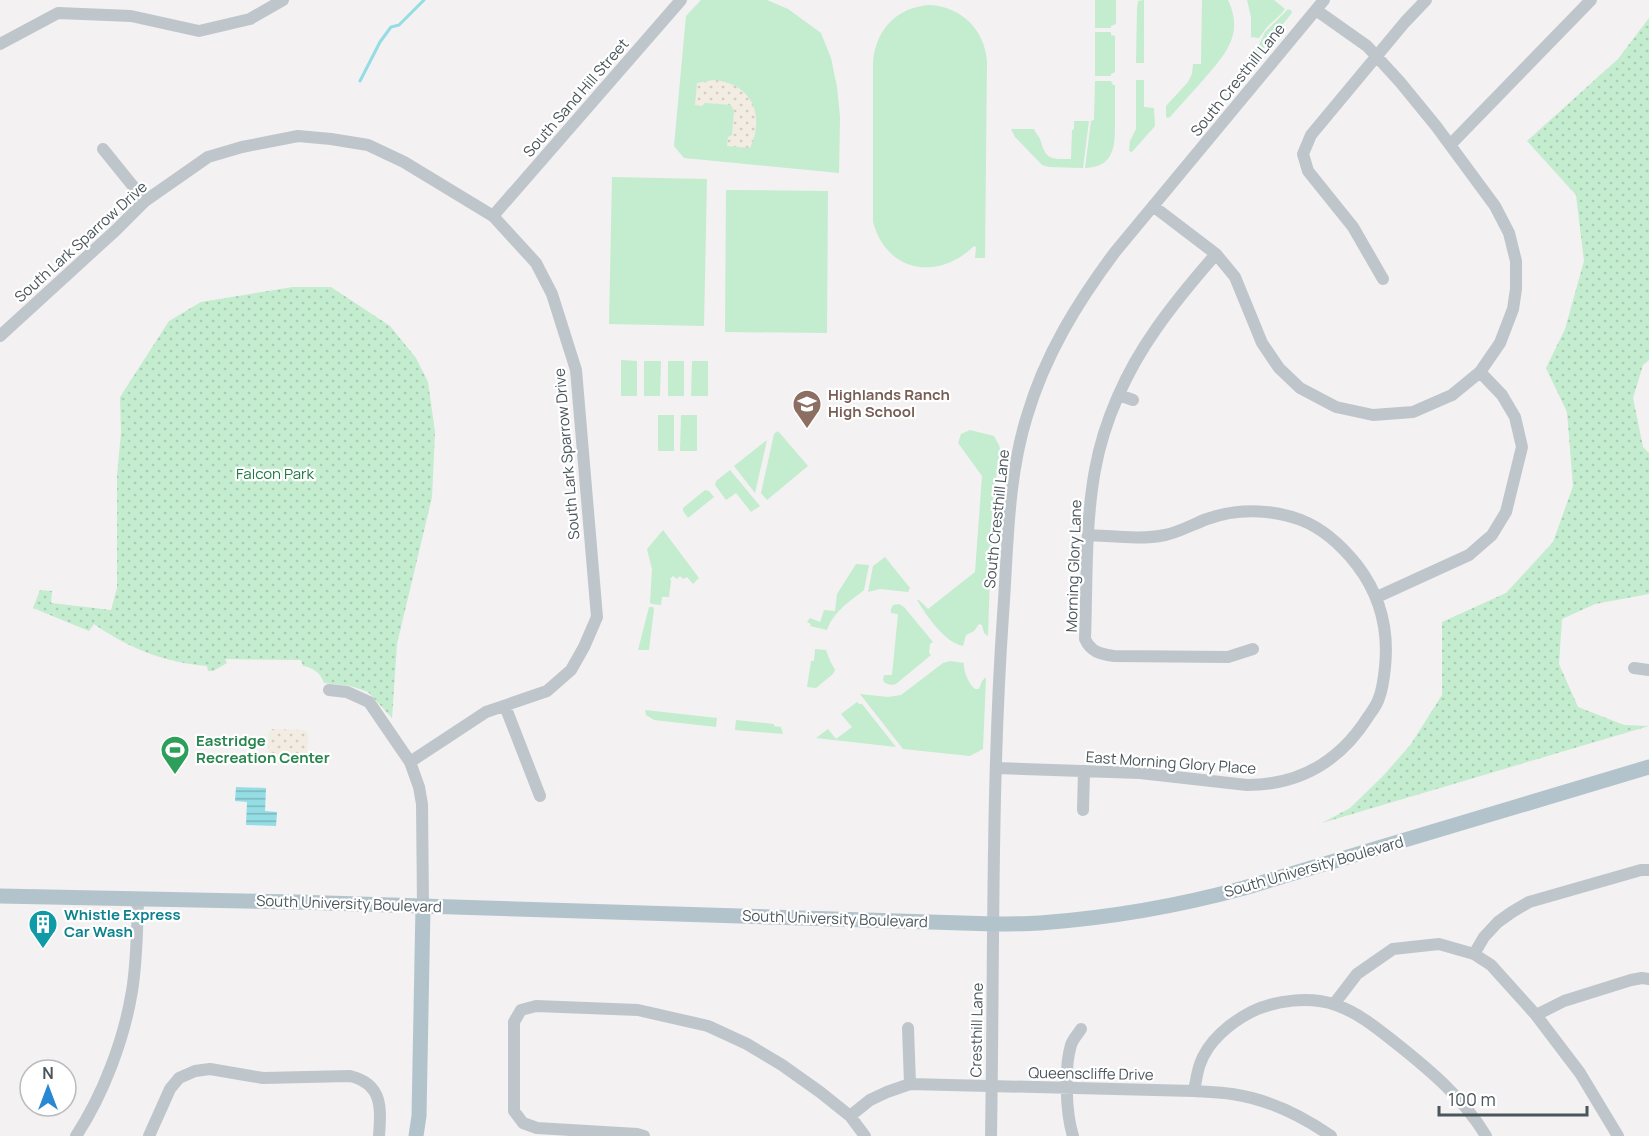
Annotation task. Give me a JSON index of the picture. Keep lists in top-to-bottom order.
{
  "streets": {
    "main road": ["South University Boulevard"],
    "street": [
      "South Cresthill Lane",
      "South Sand Hill Street",
      "South Lark Sparrow Drive",
      "Morning Glory Lane",
      "East Morning Glory Place",
      "Cresthill Lane",
      "Queenscliffe Drive"
    ]
  },
  "crossings": [
    ["South Cresthill Lane", "East Morning Glory Place"],
    ["South Cresthill Lane", "South University Boulevard"],
    ["South Cresthill Lane", "Cresthill Lane"],
    ["South Sand Hill Street", "South Lark Sparrow Drive"],
    ["Morning Glory Lane", "East Morning Glory Place"],
    ["South University Boulevard", "Cresthill Lane"],
    ["Cresthill Lane", "Queenscliffe Drive"]
  ],
  "parks": ["Falcon Park"],
  "places": {
    "school or university": ["Highlands Ranch High School"],
    "sports": ["Eastridge Recreation Center"],
    "building": ["Whistle Express Car Wash"]
  },
  "scale_bar": "100 m",
  "north": "top"
}
